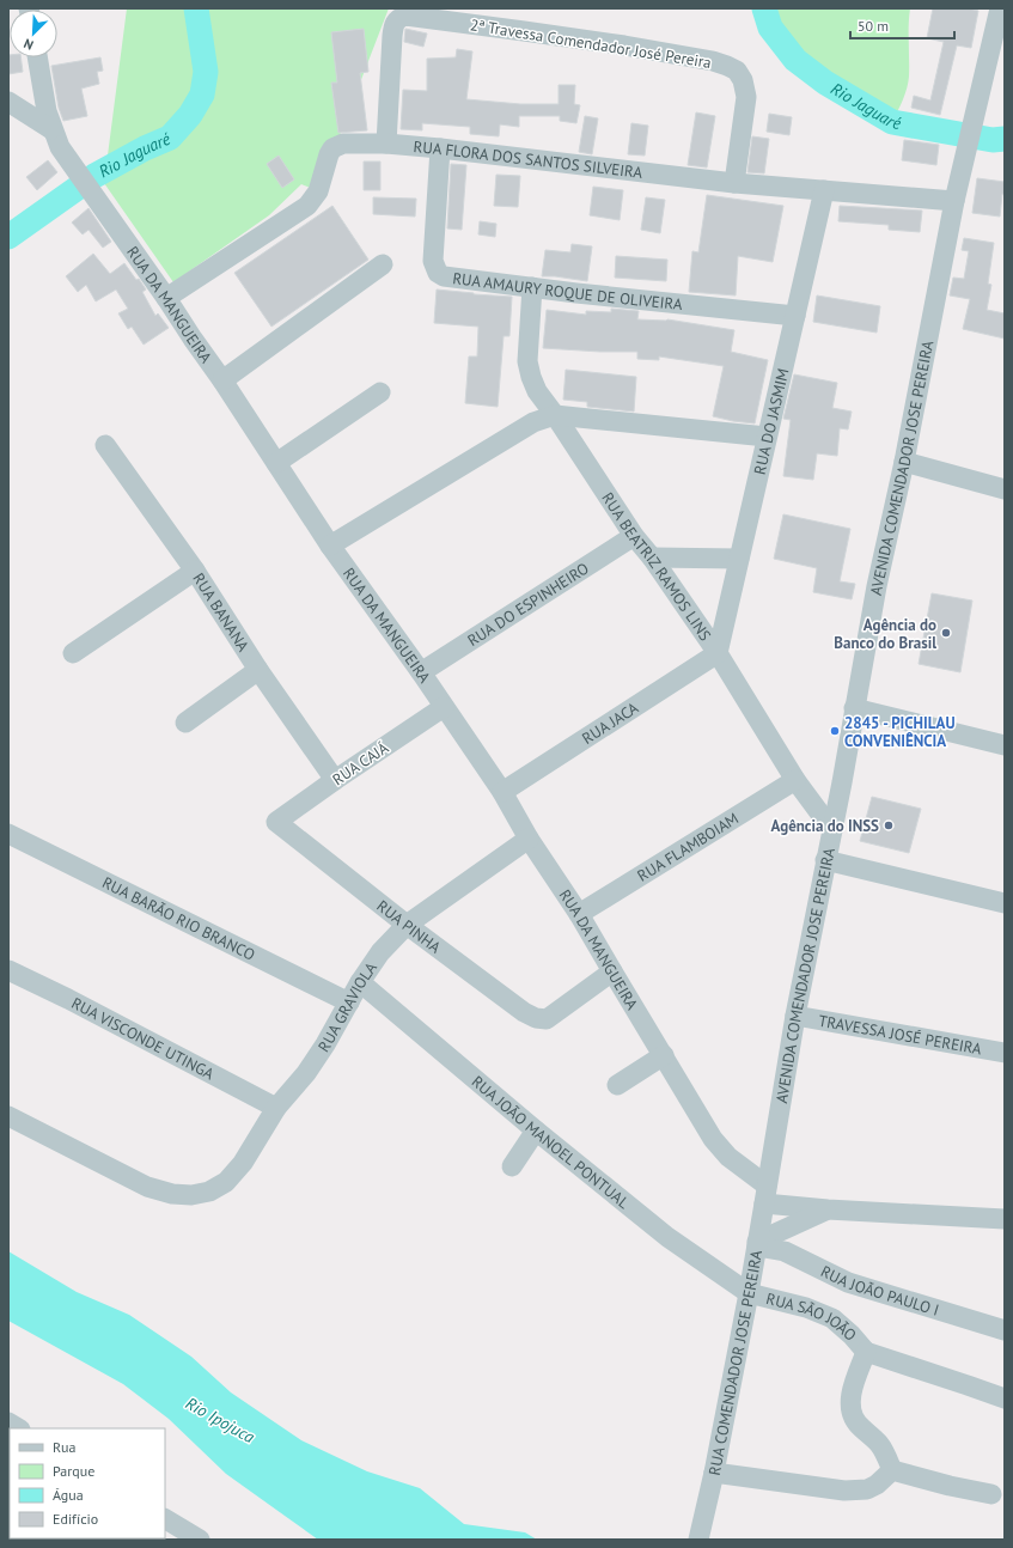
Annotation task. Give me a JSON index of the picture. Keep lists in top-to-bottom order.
{
  "streets": {
    "street": [
      "2ª Travessa Comendador José Pereira",
      "RUA FLORA DOS SANTOS SILVEIRA",
      "RUA AMAURY ROQUE DE OLIVEIRA",
      "RUA DA MANGUEIRA",
      "RUA DO JASMIM",
      "AVENIDA COMENDADOR JOSE PEREIRA",
      "RUA BEATRIZ RAMOS LINS",
      "RUA DO ESPINHEIRO",
      "RUA BANANA",
      "RUA JACA",
      "RUA CAJÁ",
      "RUA FLAMBOIAM",
      "RUA BARÃO RIO BRANCO",
      "RUA PINHA",
      "RUA GRAVIOLA",
      "TRAVESSA JOSÉ PEREIRA",
      "RUA VISCONDE UTINGA",
      "RUA JOÃO MANOEL PONTUAL",
      "RUA JOÃO PAULO I",
      "RUA SÃO JOÃO",
      "RUA COMENDADOR JOSE PEREIRA"
    ]
  },
  "crossings": [
    ["2ª Travessa Comendador José Pereira", "RUA FLORA DOS SANTOS SILVEIRA"],
    ["RUA FLORA DOS SANTOS SILVEIRA", "RUA AMAURY ROQUE DE OLIVEIRA"],
    ["RUA FLORA DOS SANTOS SILVEIRA", "RUA DA MANGUEIRA"],
    ["RUA FLORA DOS SANTOS SILVEIRA", "RUA DO JASMIM"],
    ["RUA FLORA DOS SANTOS SILVEIRA", "AVENIDA COMENDADOR JOSE PEREIRA"],
    ["RUA AMAURY ROQUE DE OLIVEIRA", "RUA DO JASMIM"],
    ["RUA AMAURY ROQUE DE OLIVEIRA", "RUA BEATRIZ RAMOS LINS"],
    ["RUA DA MANGUEIRA", "AVENIDA COMENDADOR JOSE PEREIRA"],
    ["RUA DA MANGUEIRA", "RUA DO ESPINHEIRO"],
    ["RUA DA MANGUEIRA", "RUA JACA"],
    ["RUA DA MANGUEIRA", "RUA CAJÁ"],
    ["RUA DA MANGUEIRA", "RUA FLAMBOIAM"],
    ["RUA DA MANGUEIRA", "RUA PINHA"],
    ["RUA DA MANGUEIRA", "RUA GRAVIOLA"],
    ["RUA DA MANGUEIRA", "RUA COMENDADOR JOSE PEREIRA"],
    ["RUA DO JASMIM", "RUA BEATRIZ RAMOS LINS"],
    ["RUA DO JASMIM", "RUA JACA"],
    ["AVENIDA COMENDADOR JOSE PEREIRA", "RUA BEATRIZ RAMOS LINS"],
    ["AVENIDA COMENDADOR JOSE PEREIRA", "TRAVESSA JOSÉ PEREIRA"],
    ["AVENIDA COMENDADOR JOSE PEREIRA", "RUA COMENDADOR JOSE PEREIRA"],
    ["RUA BEATRIZ RAMOS LINS", "RUA DO ESPINHEIRO"],
    ["RUA BEATRIZ RAMOS LINS", "RUA JACA"],
    ["RUA BEATRIZ RAMOS LINS", "RUA FLAMBOIAM"],
    ["RUA BANANA", "RUA CAJÁ"],
    ["RUA CAJÁ", "RUA PINHA"],
    ["RUA BARÃO RIO BRANCO", "RUA GRAVIOLA"],
    ["RUA PINHA", "RUA GRAVIOLA"],
    ["RUA GRAVIOLA", "RUA VISCONDE UTINGA"],
    ["RUA GRAVIOLA", "RUA JOÃO MANOEL PONTUAL"],
    ["RUA JOÃO MANOEL PONTUAL", "RUA SÃO JOÃO"],
    ["RUA JOÃO MANOEL PONTUAL", "RUA COMENDADOR JOSE PEREIRA"],
    ["RUA JOÃO PAULO I", "RUA COMENDADOR JOSE PEREIRA"],
    ["RUA SÃO JOÃO", "RUA COMENDADOR JOSE PEREIRA"]
  ],
  "water": ["Rio Jaguaré", "Rio Ipojuca"],
  "places": ["Agência do Banco do Brasil", "2845 - PICHILAU CONVENIÊNCIA", "Agência do INSS"],
  "legend": [
    "Rua",
    "Parque",
    "Água",
    "Edifício"
  ],
  "scale_bar": "50 m",
  "north": "bottom left"
}
